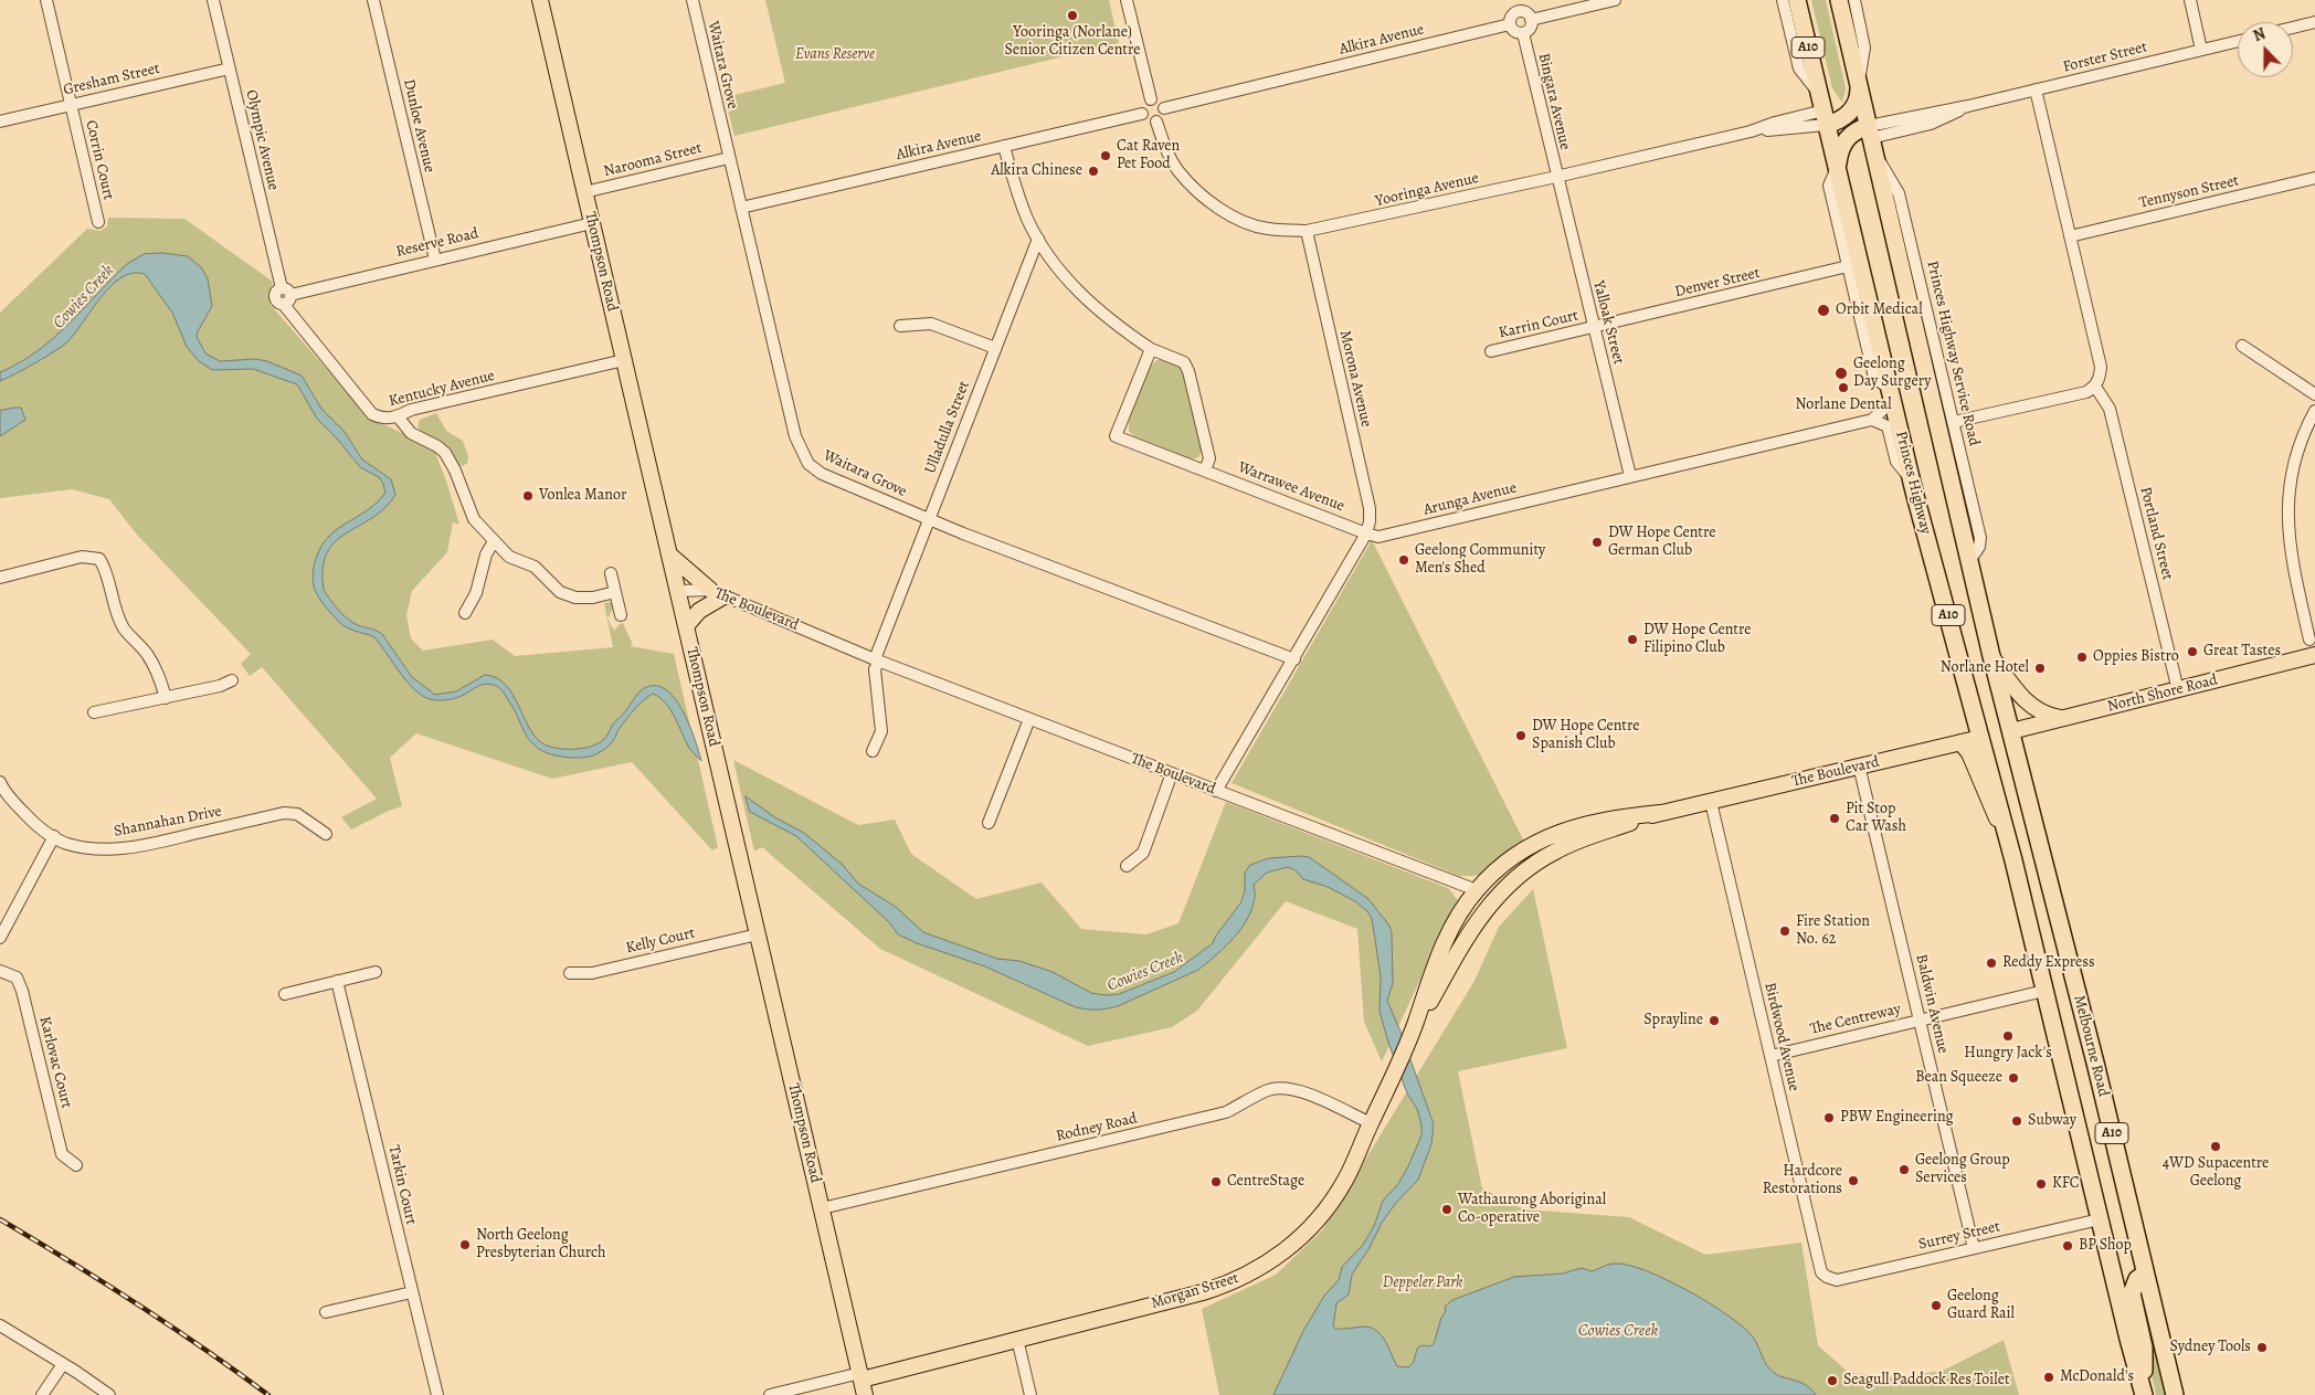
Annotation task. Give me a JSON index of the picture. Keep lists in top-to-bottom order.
{
  "streets": {
    "highway": [
      "A10",
      "Princes Highway",
      "The Boulevard",
      "Melbourne Road"
    ],
    "main road": ["Thompson Road", "North Shore Road", "Morgan Street"],
    "street": [
      "Alkira Avenue",
      "Forster Street",
      "Waitara Grove",
      "Gresham Street",
      "Bingara Avenue",
      "Dunloe Avenue",
      "Olympic Avenue",
      "Corrin Court",
      "Narooma Street",
      "Yooringa Avenue",
      "Tennyson Street",
      "Reserve Road",
      "Denver Street",
      "Yalloak Street",
      "Karrin Court",
      "Princes Highway Service Road",
      "Morona Avenue",
      "Kentucky Avenue",
      "Ulladulla Street",
      "Warrawee Avenue",
      "Arunga Avenue",
      "Portland Street",
      "Shannahan Drive",
      "Kelly Court",
      "Baldwin Avenue",
      "The Centreway",
      "Birdwood Avenue",
      "Karlovac Court",
      "Rodney Road",
      "Tarkin Court",
      "Surrey Street"
    ]
  },
  "crossings": [
    ["Alkira Avenue", "Waitara Grove"],
    ["Alkira Avenue", "Bingara Avenue"],
    ["Alkira Avenue", "Yooringa Avenue"],
    ["A10", "Forster Street"],
    ["A10", "Princes Highway Service Road"],
    ["A10", "The Boulevard"],
    ["A10", "North Shore Road"],
    ["A10", "Melbourne Road"],
    ["Waitara Grove", "Narooma Street"],
    ["Waitara Grove", "Ulladulla Street"],
    ["Gresham Street", "Olympic Avenue"],
    ["Gresham Street", "Corrin Court"],
    ["Bingara Avenue", "Yooringa Avenue"],
    ["Bingara Avenue", "Yalloak Street"],
    ["Dunloe Avenue", "Reserve Road"],
    ["Olympic Avenue", "Reserve Road"],
    ["Olympic Avenue", "Kentucky Avenue"],
    ["Narooma Street", "Thompson Road"],
    ["Yooringa Avenue", "Yalloak Street"],
    ["Yooringa Avenue", "Morona Avenue"],
    ["Yooringa Avenue", "Princes Highway"],
    ["Reserve Road", "Thompson Road"],
    ["Reserve Road", "Kentucky Avenue"],
    ["Thompson Road", "Kentucky Avenue"],
    ["Thompson Road", "The Boulevard"],
    ["Thompson Road", "Kelly Court"],
    ["Thompson Road", "Rodney Road"],
    ["Thompson Road", "Morgan Street"],
    ["Denver Street", "Yalloak Street"],
    ["Denver Street", "Karrin Court"],
    ["Yalloak Street", "Karrin Court"],
    ["Yalloak Street", "Arunga Avenue"],
    ["Morona Avenue", "Warrawee Avenue"],
    ["Morona Avenue", "Arunga Avenue"],
    ["Ulladulla Street", "The Boulevard"],
    ["Princes Highway", "The Boulevard"],
    ["Princes Highway", "Melbourne Road"],
    ["Warrawee Avenue", "Arunga Avenue"],
    ["Portland Street", "North Shore Road"],
    ["The Boulevard", "North Shore Road"],
    ["The Boulevard", "Baldwin Avenue"],
    ["The Boulevard", "Birdwood Avenue"],
    ["The Boulevard", "Melbourne Road"],
    ["The Boulevard", "Morgan Street"],
    ["North Shore Road", "Melbourne Road"],
    ["Baldwin Avenue", "The Centreway"],
    ["Baldwin Avenue", "Surrey Street"],
    ["The Centreway", "Birdwood Avenue"],
    ["The Centreway", "Melbourne Road"],
    ["Birdwood Avenue", "Surrey Street"],
    ["Melbourne Road", "Surrey Street"],
    ["Rodney Road", "Morgan Street"]
  ],
  "water": ["Cowies Creek"],
  "parks": ["Evans Reserve", "Deppeler Park"],
  "places": [
    "Yooringa (Norlane) Senior Citizen Centre",
    "Cat Raven Pet Food",
    "Alkira Chinese",
    "Orbit Medical",
    "Geelong Day Surgery",
    "Norlane Dental",
    "Vonlea Manor",
    "DW Hope Centre German Club",
    "Geelong Community Men's Shed",
    "DW Hope Centre Filipino Club",
    "Great Tastes",
    "Oppies Bistro",
    "Norlane Hotel",
    "DW Hope Centre Spanish Club",
    "Pit Stop Car Wash",
    "Fire Station No. 62",
    "Reddy Express",
    "Sprayline",
    "Hungry Jack's",
    "Bean Squeeze",
    "PBW Engineering",
    "Subway",
    "4WD Supacentre Geelong",
    "Geelong Group Services",
    "Hardcore Restorations",
    "CentreStage",
    "KFC",
    "Wathaurong Aboriginal Co-operative",
    "North Geelong Presbyterian Church",
    "BP Shop",
    "Geelong Guard Rail",
    "Sydney Tools",
    "McDonald's",
    "Seagull Paddock Res Toilet"
  ],
  "north": "top"
}
